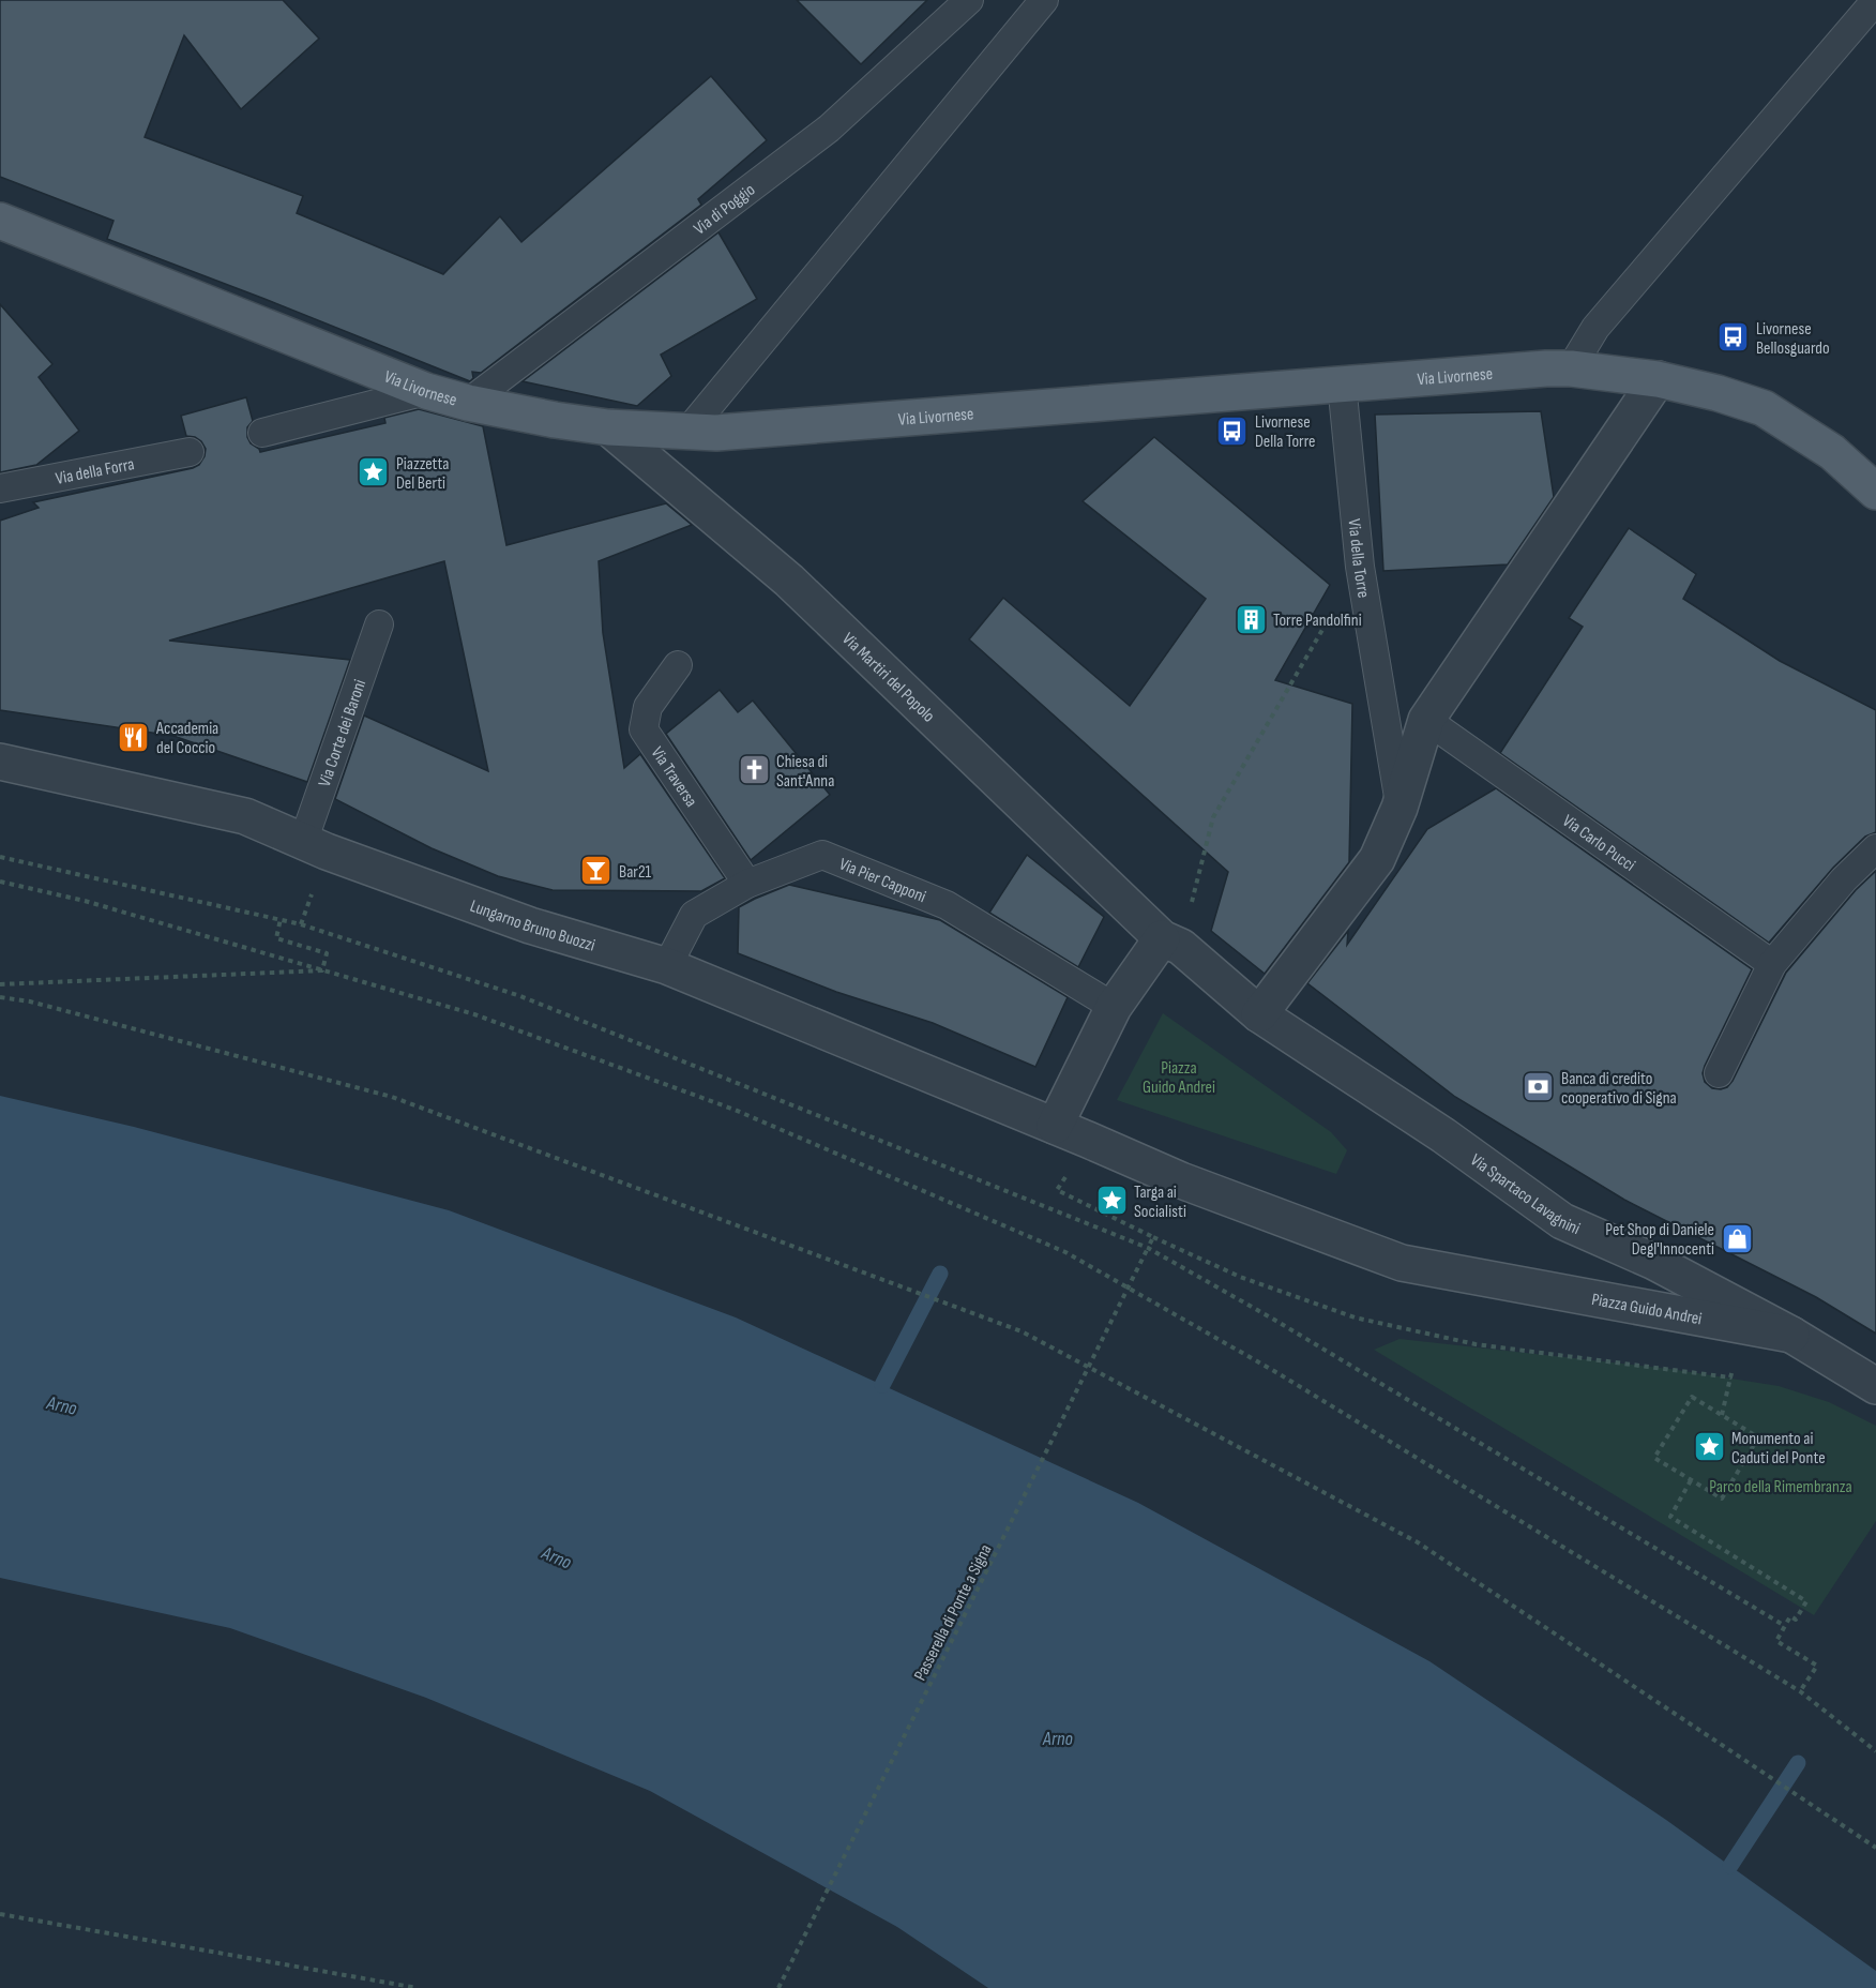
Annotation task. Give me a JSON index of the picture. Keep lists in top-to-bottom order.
{
  "streets": {
    "main road": ["Via Livornese"],
    "street": [
      "Via Martiri del Popolo",
      "Lungarno Bruno Buozzi",
      "Via Spartaco Lavagnini",
      "Piazza Guido Andrei"
    ],
    "lane": [
      "Via di Poggio",
      "Via della Forra",
      "Via della Torre",
      "Via Corte dei Baroni",
      "Via Traversa",
      "Via Carlo Pucci",
      "Via Pier Capponi"
    ],
    "path": ["Passerella di Ponte a Signa"]
  },
  "crossings": [
    ["Via di Poggio", "Via Livornese"],
    ["Via Livornese", "Via della Torre"],
    ["Via Livornese", "Via Martiri del Popolo"],
    ["Via Martiri del Popolo", "Via Spartaco Lavagnini"],
    ["Via Corte dei Baroni", "Lungarno Bruno Buozzi"],
    ["Via Traversa", "Via Pier Capponi"],
    ["Via Pier Capponi", "Lungarno Bruno Buozzi"],
    ["Lungarno Bruno Buozzi", "Piazza Guido Andrei"],
    ["Via Spartaco Lavagnini", "Piazza Guido Andrei"]
  ],
  "water": ["Arno"],
  "parks": ["Piazza Guido Andrei", "Parco della Rimembranza"],
  "places": {
    "bus stop": ["Livornese Bellosguardo", "Livornese Della Torre"],
    "place": ["Piazzetta Del Berti", "Targa ai Socialisti", "Monumento ai Caduti del Ponte"],
    "building": ["Torre Pandolfini"],
    "restaurant": ["Accademia del Coccio"],
    "church": ["Chiesa di Sant'Anna"],
    "bar": ["Bar21"],
    "bank": ["Banca di credito cooperativo di Signa"],
    "shop": ["Pet Shop di Daniele Degl'Innocenti"]
  }
}
